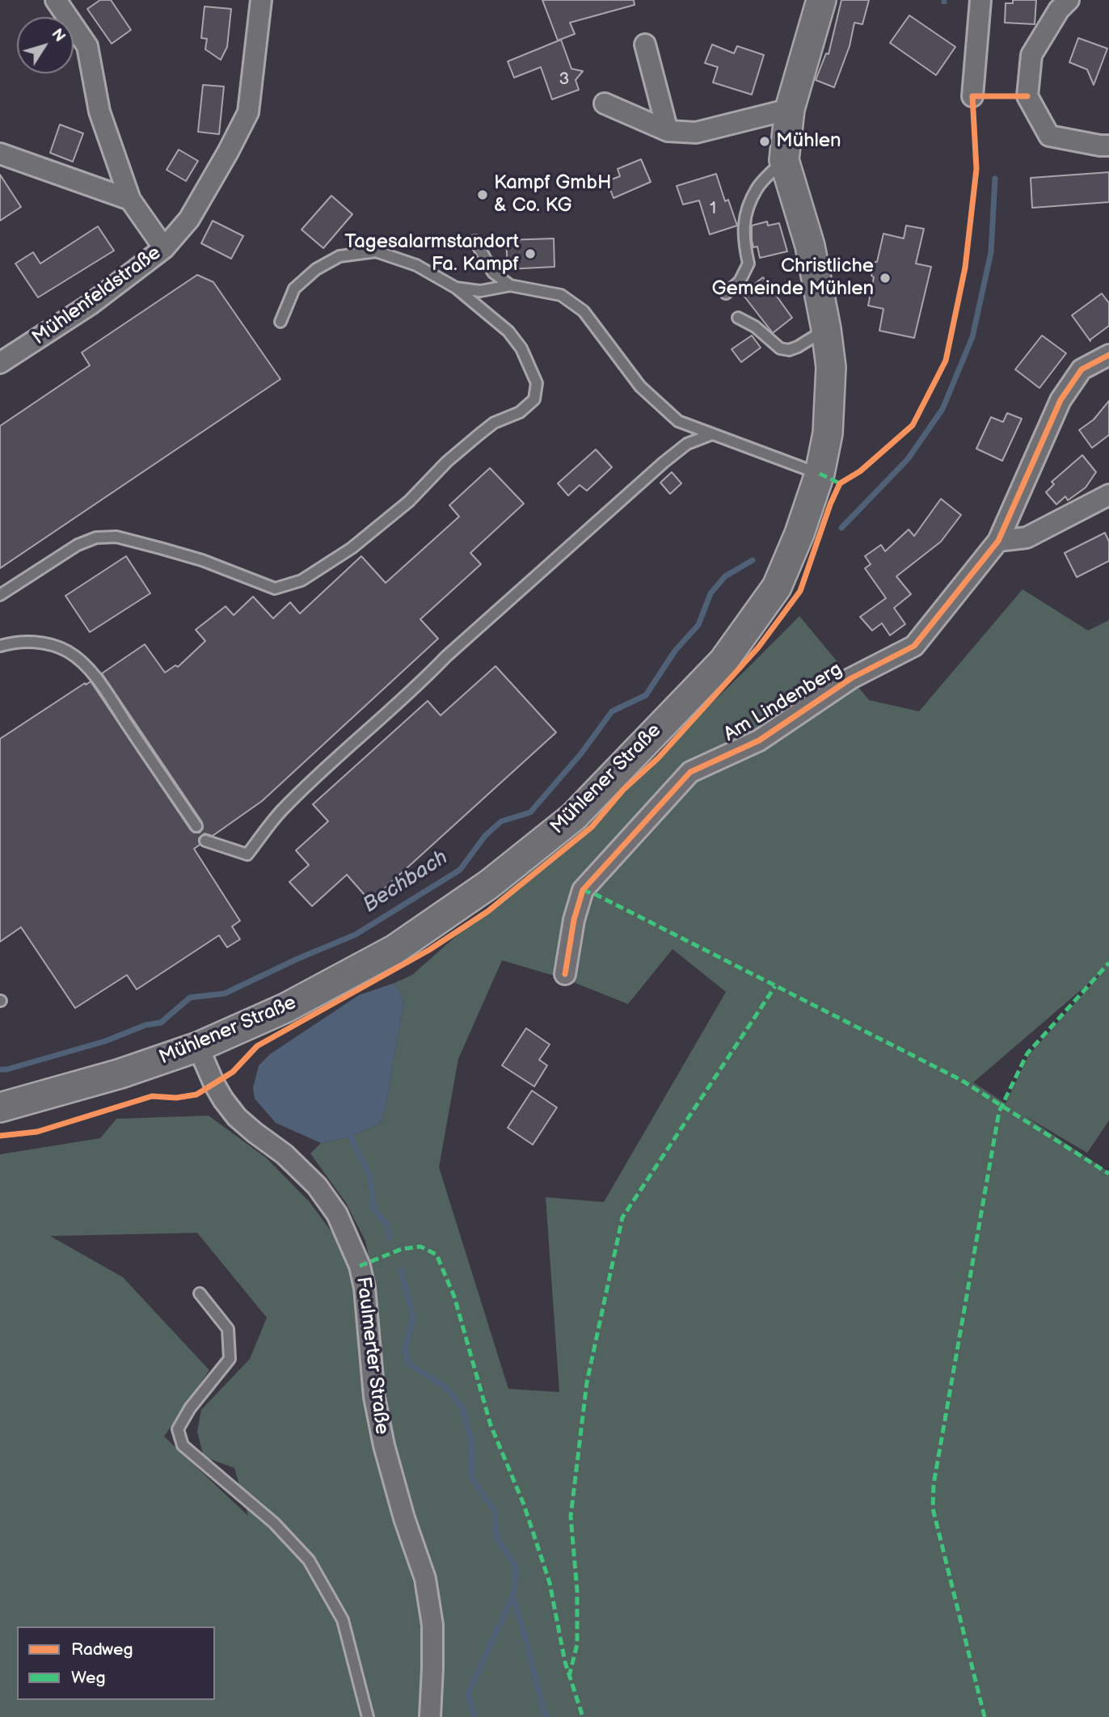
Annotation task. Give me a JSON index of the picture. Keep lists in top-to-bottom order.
{
  "streets": {
    "main road": ["Mühlener Straße"],
    "street": ["Mühlenfeldstraße", "Am Lindenberg", "Faulmerter Straße"]
  },
  "crossings": [
    ["Mühlener Straße", "Faulmerter Straße"]
  ],
  "water": ["Bechbach"],
  "places": [
    "Mühlen",
    "Kampf GmbH & Co. KG",
    "Tagesalarmstandort Fa. Kampf",
    "Christliche Gemeinde Mühlen"
  ],
  "house_numbers": ["3", "1"],
  "legend": ["Radweg", "Weg"],
  "north": "top right"
}
